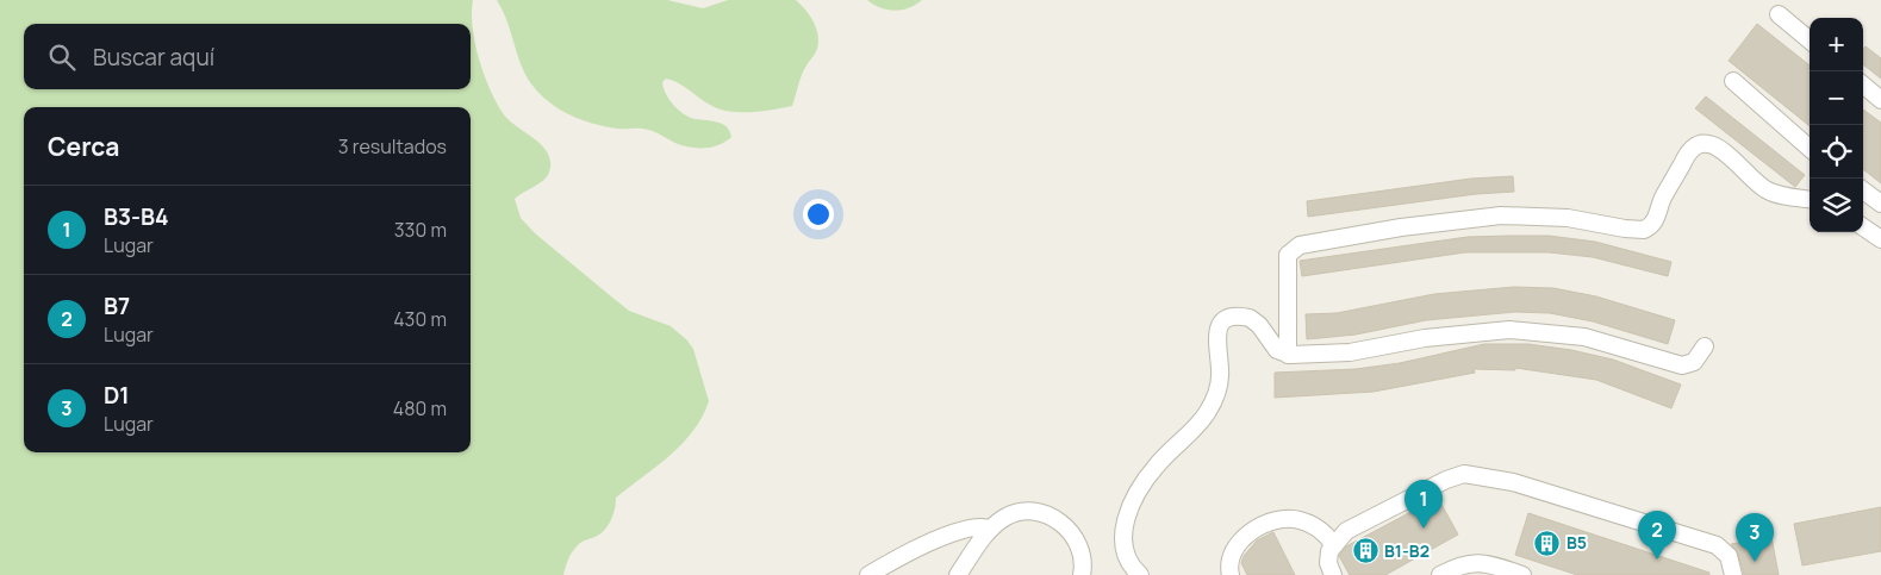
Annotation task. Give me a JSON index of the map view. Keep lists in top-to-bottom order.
{
  "places": {
    "building": ["B5", "B1-B2"]
  },
  "page": {
    "map_buttons": ["+", "−"],
    "search": "Buscar aquí",
    "heading": ["Cerca", "3 resultados"],
    "list": [
      {
        "mark": "1",
        "name": "B3-B4",
        "note": "Lugar",
        "value": "330 m"
      },
      {
        "mark": "2",
        "name": "B7",
        "note": "Lugar",
        "value": "430 m"
      },
      {
        "mark": "3",
        "name": "D1",
        "note": "Lugar",
        "value": "480 m"
      }
    ],
    "pins": ["1", "2", "3"]
  }
}
